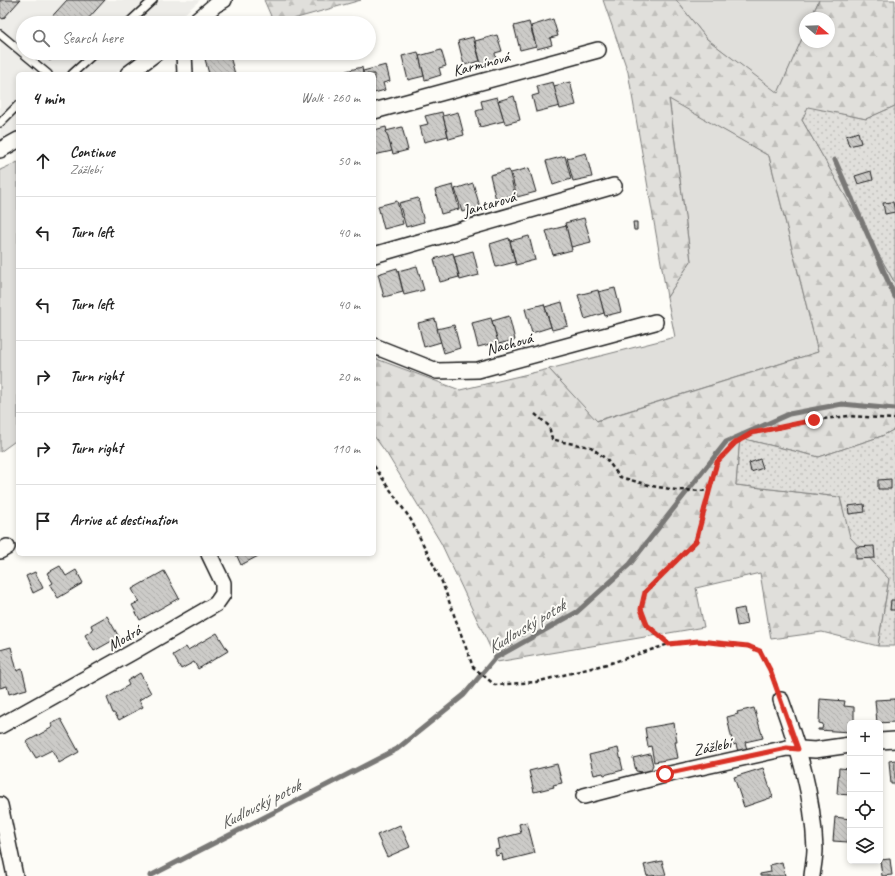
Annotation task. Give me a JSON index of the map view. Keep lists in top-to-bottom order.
{
  "streets": {
    "street": [
      "Karmínová",
      "Jantarová",
      "Nachová",
      "Modrá",
      "Zážlebí"
    ]
  },
  "water": ["Kudlovský potok"],
  "north": "right",
  "page": {
    "search": "Search here",
    "heading": ["4 min", "Walk · 260 m"],
    "list": [
      ["Continue", "Zážlebí", "50 m"],
      ["Turn left", "40 m"],
      ["Turn left", "40 m"],
      ["Turn right", "20 m"],
      ["Turn right", "110 m"],
      "Arrive at destination"
    ],
    "map_buttons": ["+", "−"]
  }
}
